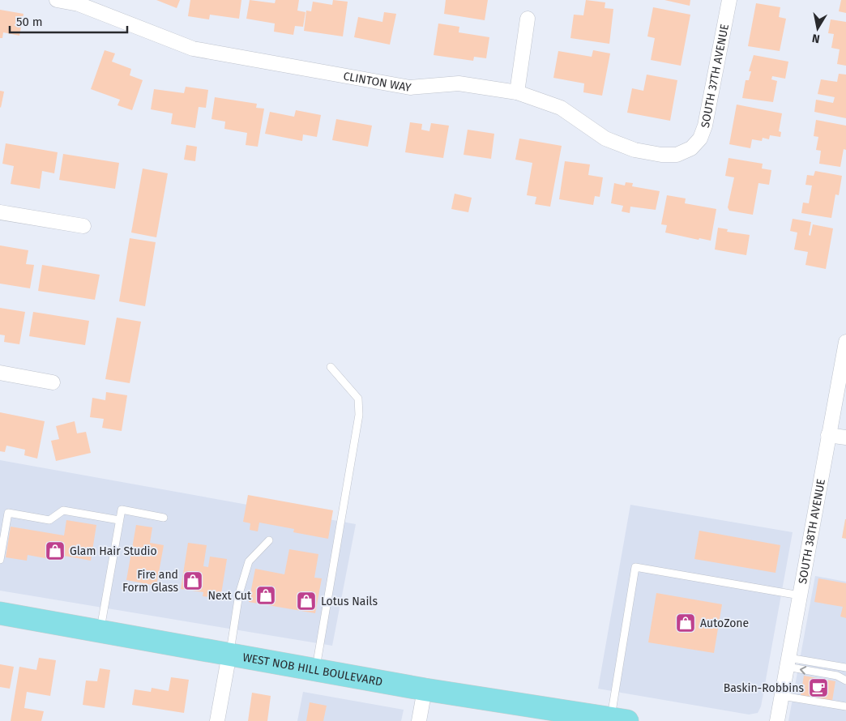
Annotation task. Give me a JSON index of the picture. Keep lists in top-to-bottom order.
{
  "streets": {
    "main road": ["WEST NOB HILL BOULEVARD"],
    "street": ["SOUTH 37TH AVENUE", "CLINTON WAY", "SOUTH 38TH AVENUE"]
  },
  "crossings": [
    ["SOUTH 37TH AVENUE", "CLINTON WAY"]
  ],
  "places": {
    "shop": [
      "Glam Hair Studio",
      "Fire and Form Glass",
      "Next Cut",
      "Lotus Nails",
      "AutoZone"
    ],
    "cafe": ["Baskin-Robbins"]
  },
  "scale_bar": "50 m",
  "north": "bottom"
}
